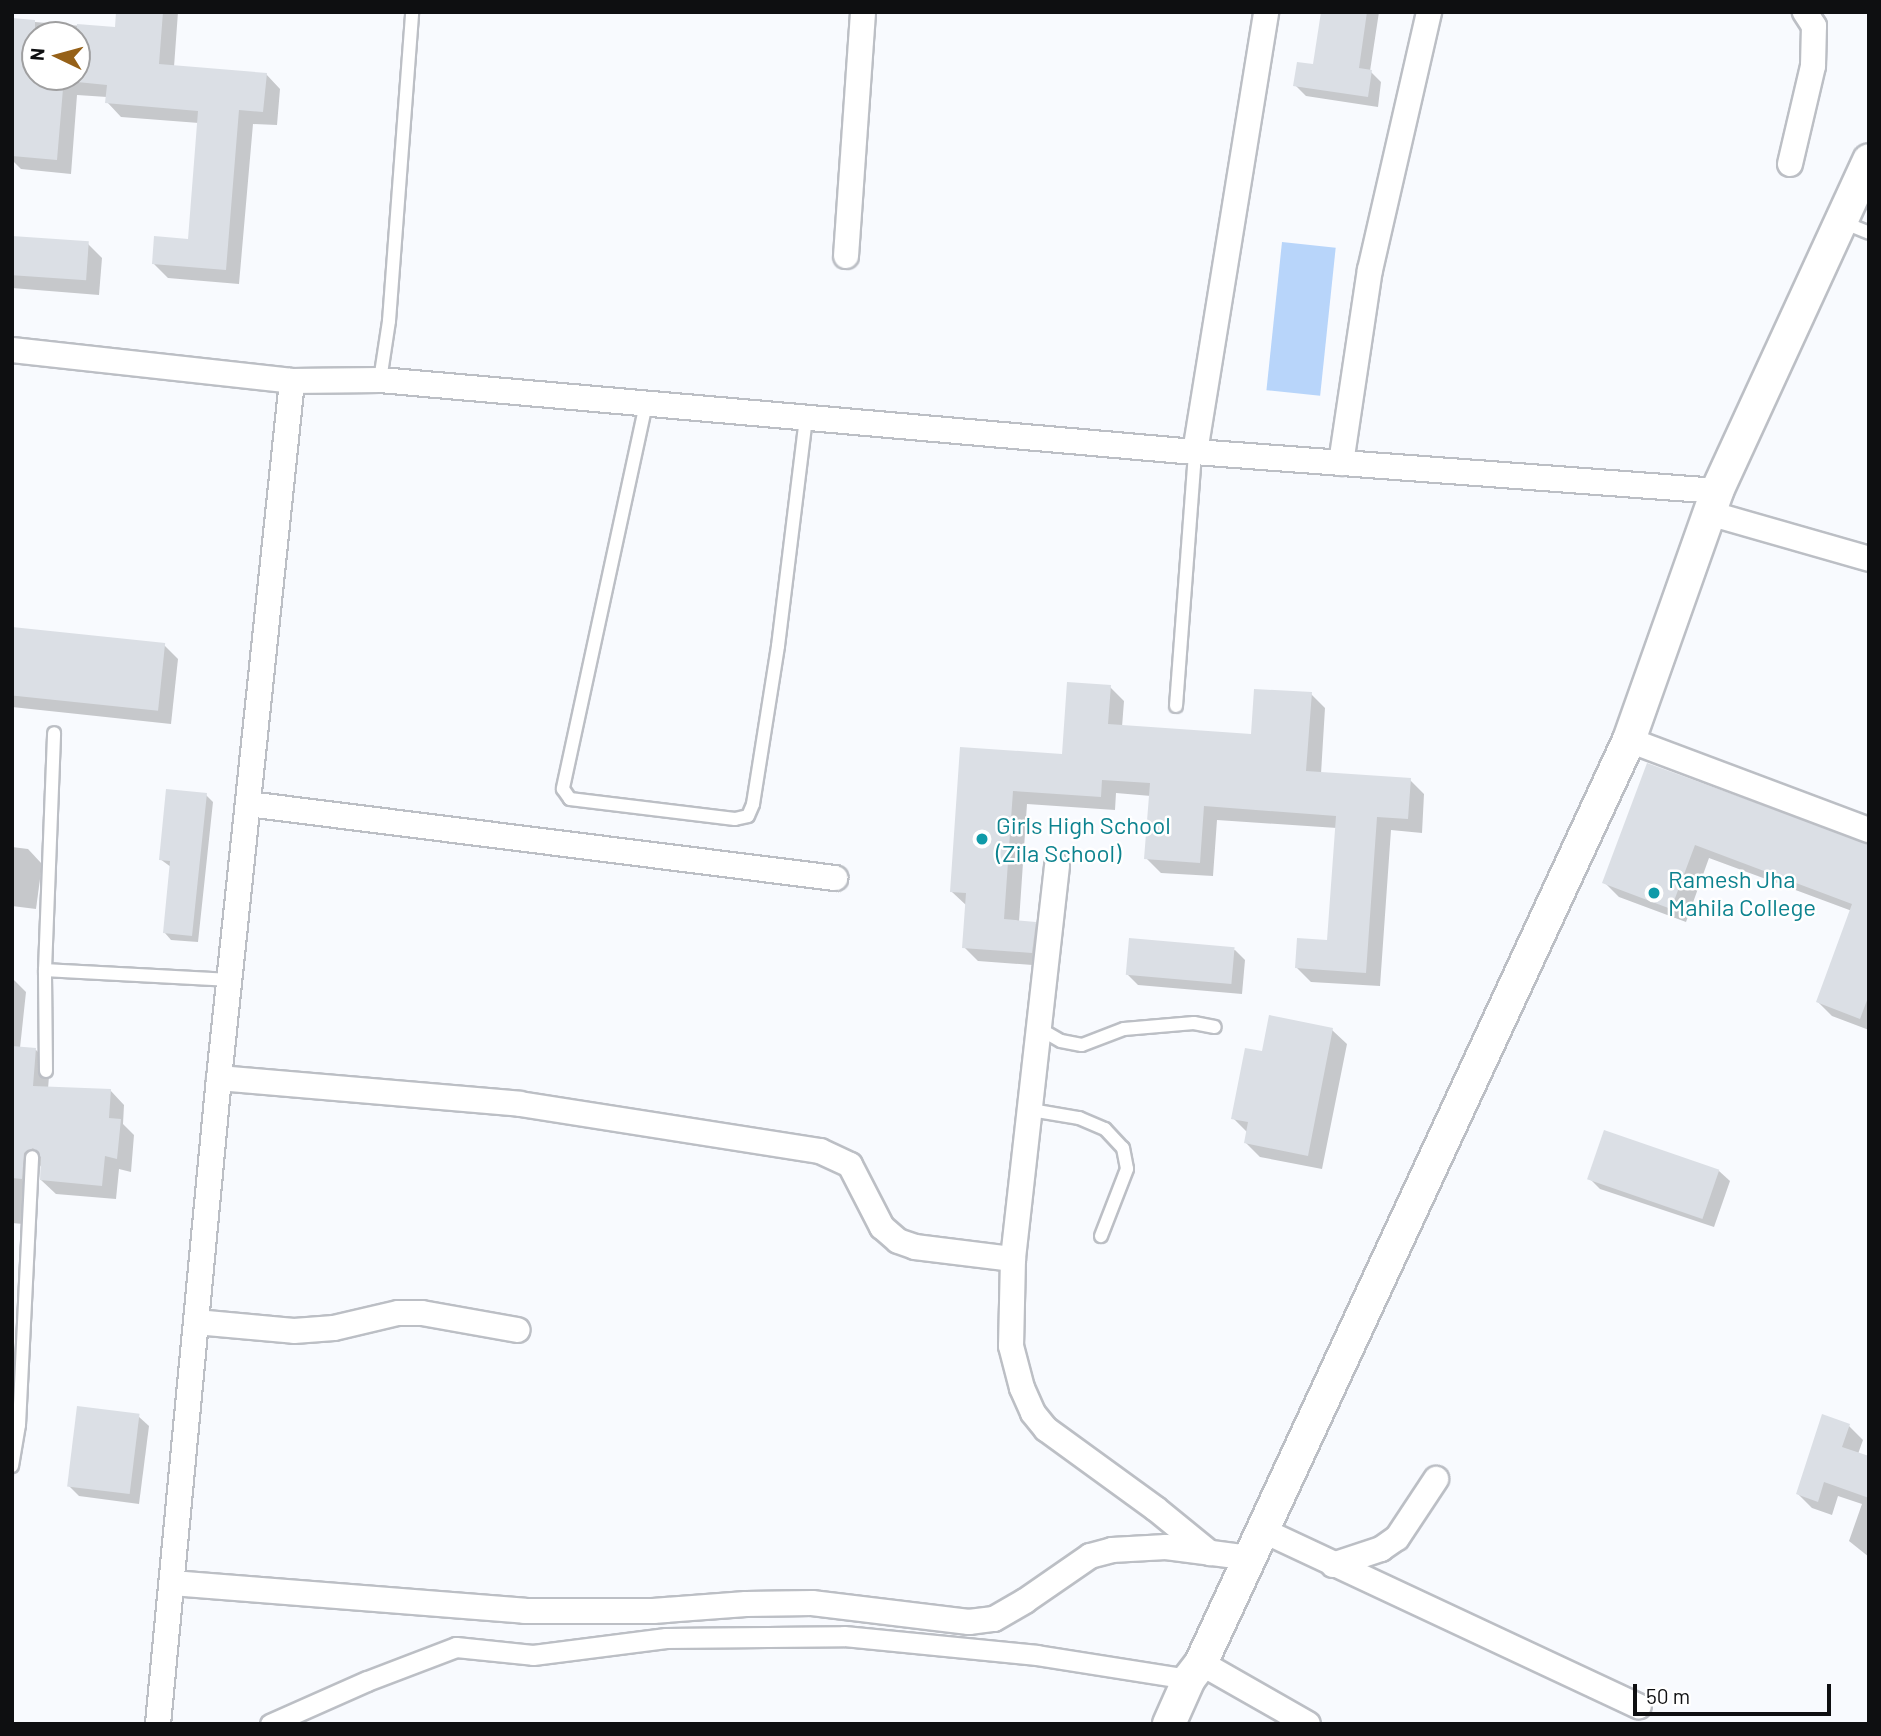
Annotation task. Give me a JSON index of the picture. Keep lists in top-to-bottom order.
{
  "places": ["Girls High School (Zila School)", "Ramesh Jha Mahila College"],
  "scale_bar": "50 m",
  "north": "left"
}
